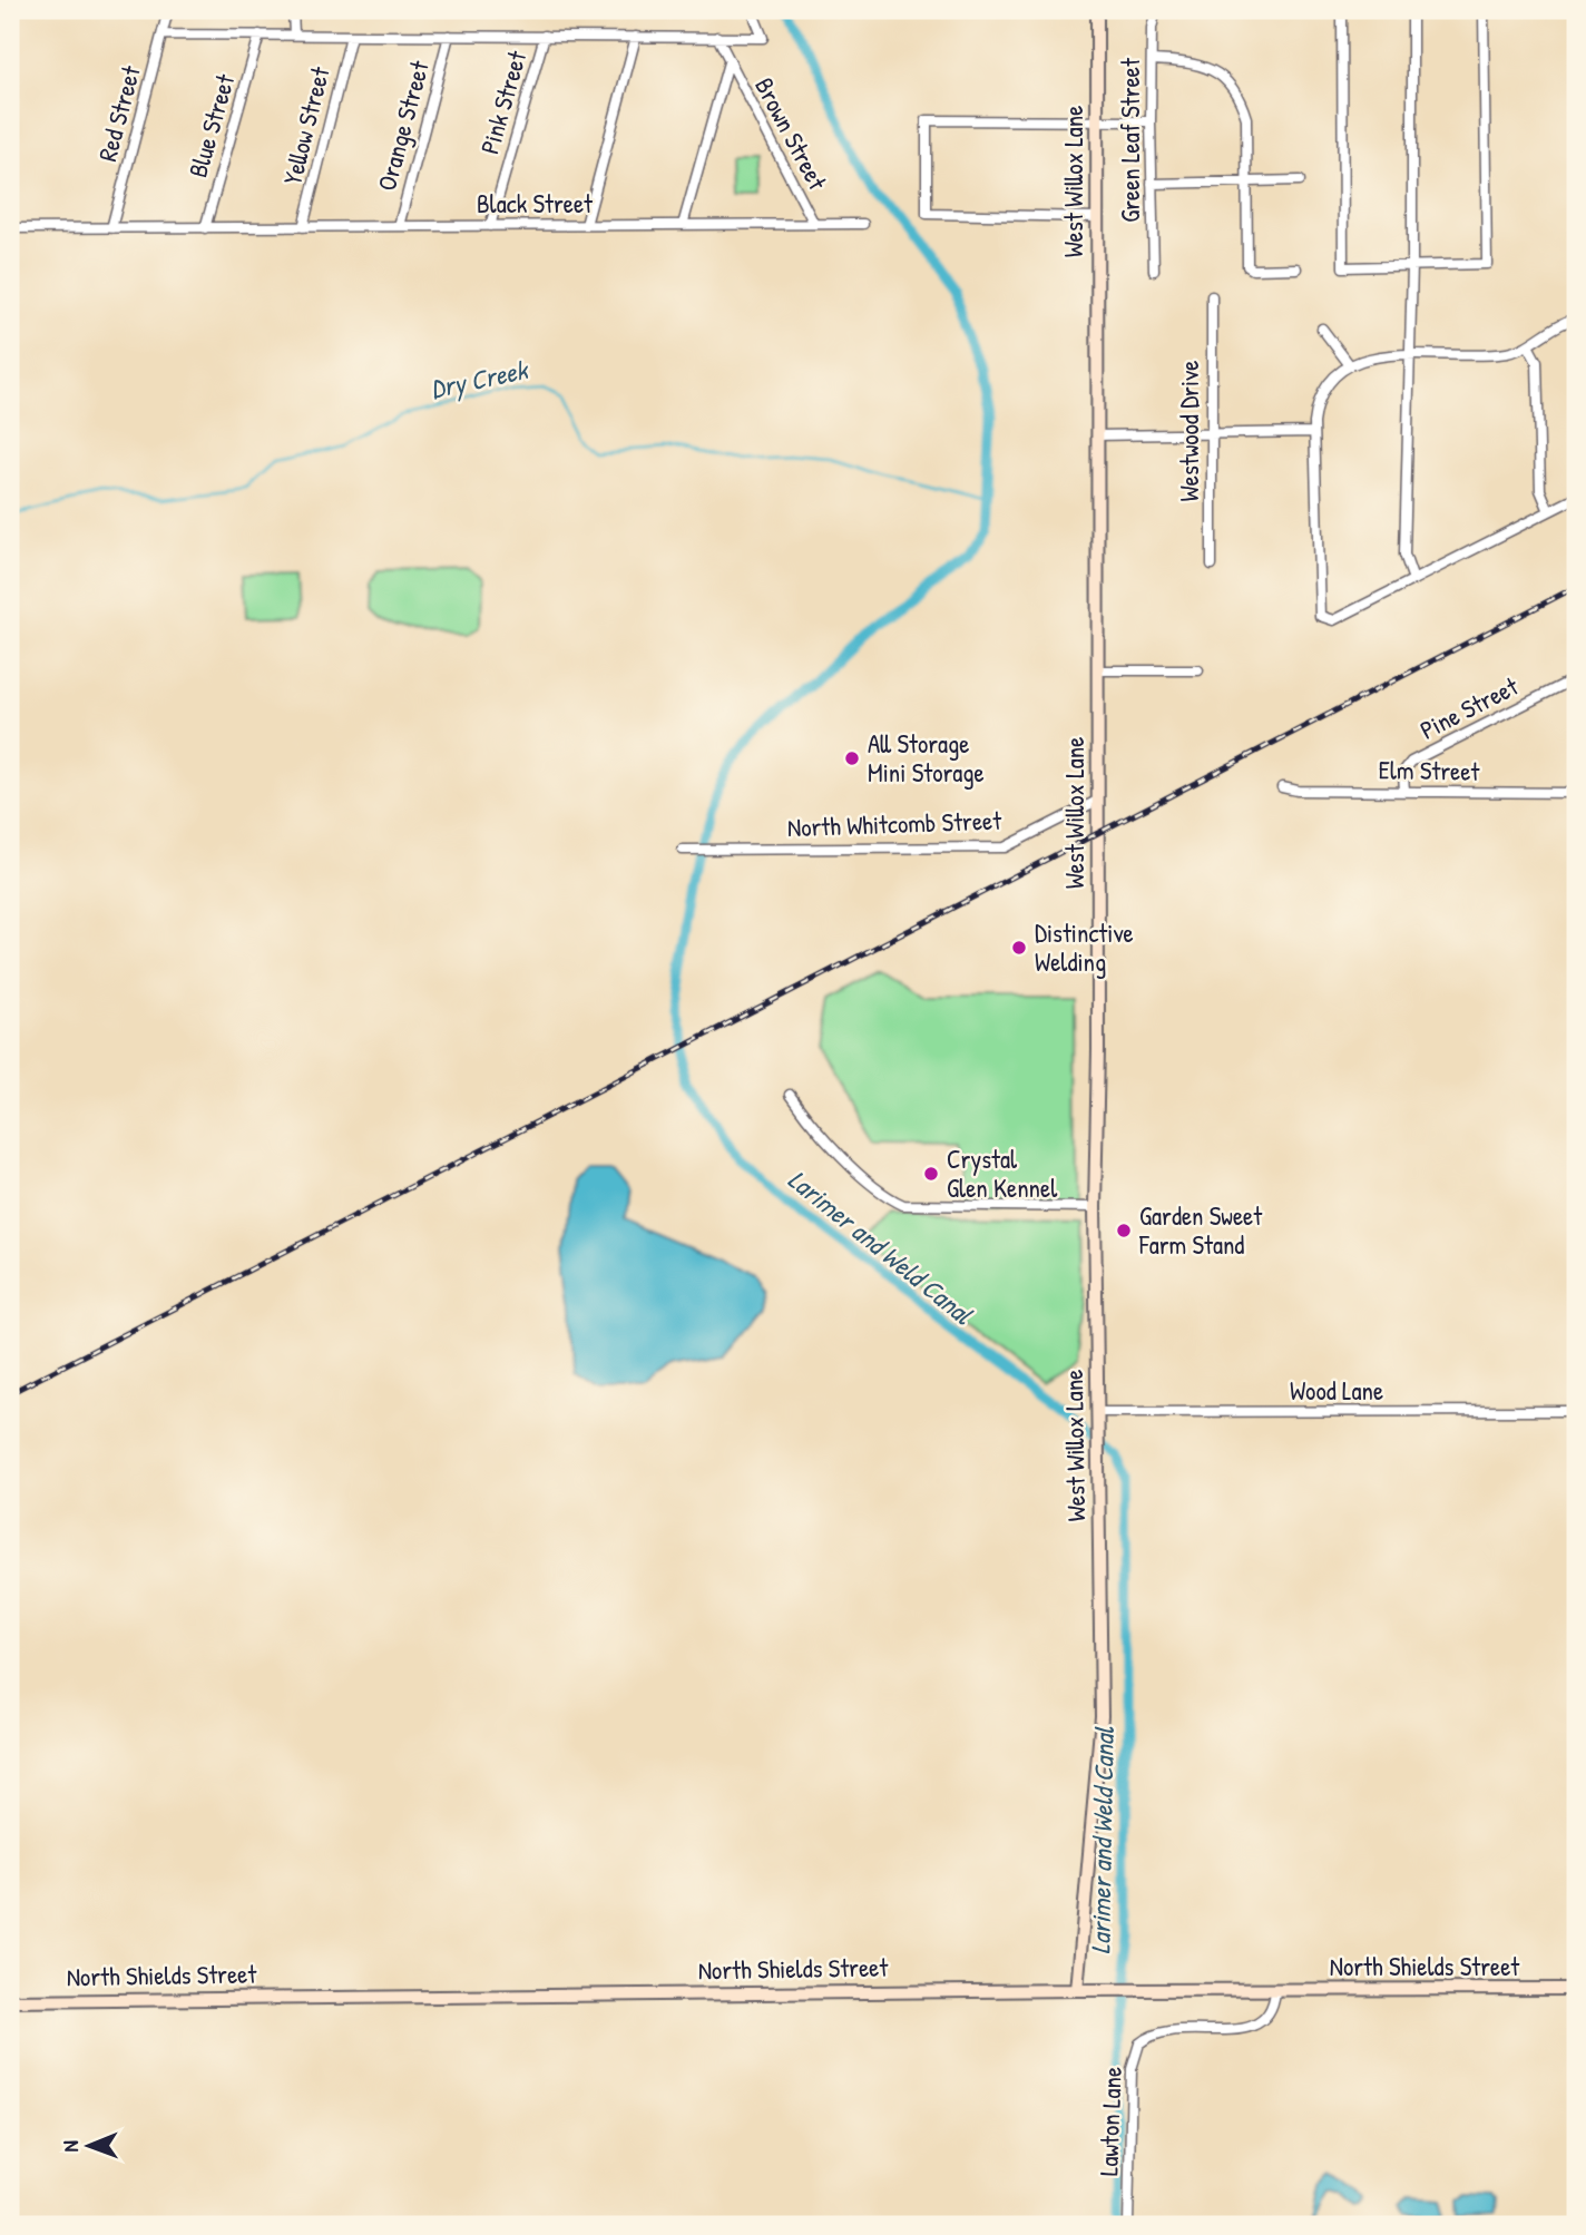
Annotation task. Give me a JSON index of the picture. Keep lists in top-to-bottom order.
{
  "streets": {
    "main road": ["West Willox Lane", "North Shields Street"],
    "street": [
      "Pink Street",
      "Red Street",
      "Blue Street",
      "Yellow Street",
      "Orange Street",
      "Brown Street",
      "Green Leaf Street",
      "Black Street",
      "Westwood Drive",
      "Pine Street",
      "Elm Street",
      "North Whitcomb Street",
      "Wood Lane",
      "Lawton Lane"
    ]
  },
  "crossings": [
    ["Pink Street", "Black Street"],
    ["Red Street", "Black Street"],
    ["Blue Street", "Black Street"],
    ["Yellow Street", "Black Street"],
    ["Orange Street", "Black Street"],
    ["Brown Street", "Black Street"],
    ["West Willox Lane", "North Whitcomb Street"],
    ["West Willox Lane", "Wood Lane"],
    ["West Willox Lane", "North Shields Street"],
    ["Pine Street", "Elm Street"],
    ["North Shields Street", "Lawton Lane"]
  ],
  "water": ["Dry Creek", "Larimer and Weld Canal"],
  "places": [
    "All Storage Mini Storage",
    "Distinctive Welding",
    "Crystal Glen Kennel",
    "Garden Sweet Farm Stand"
  ],
  "north": "left"
}
